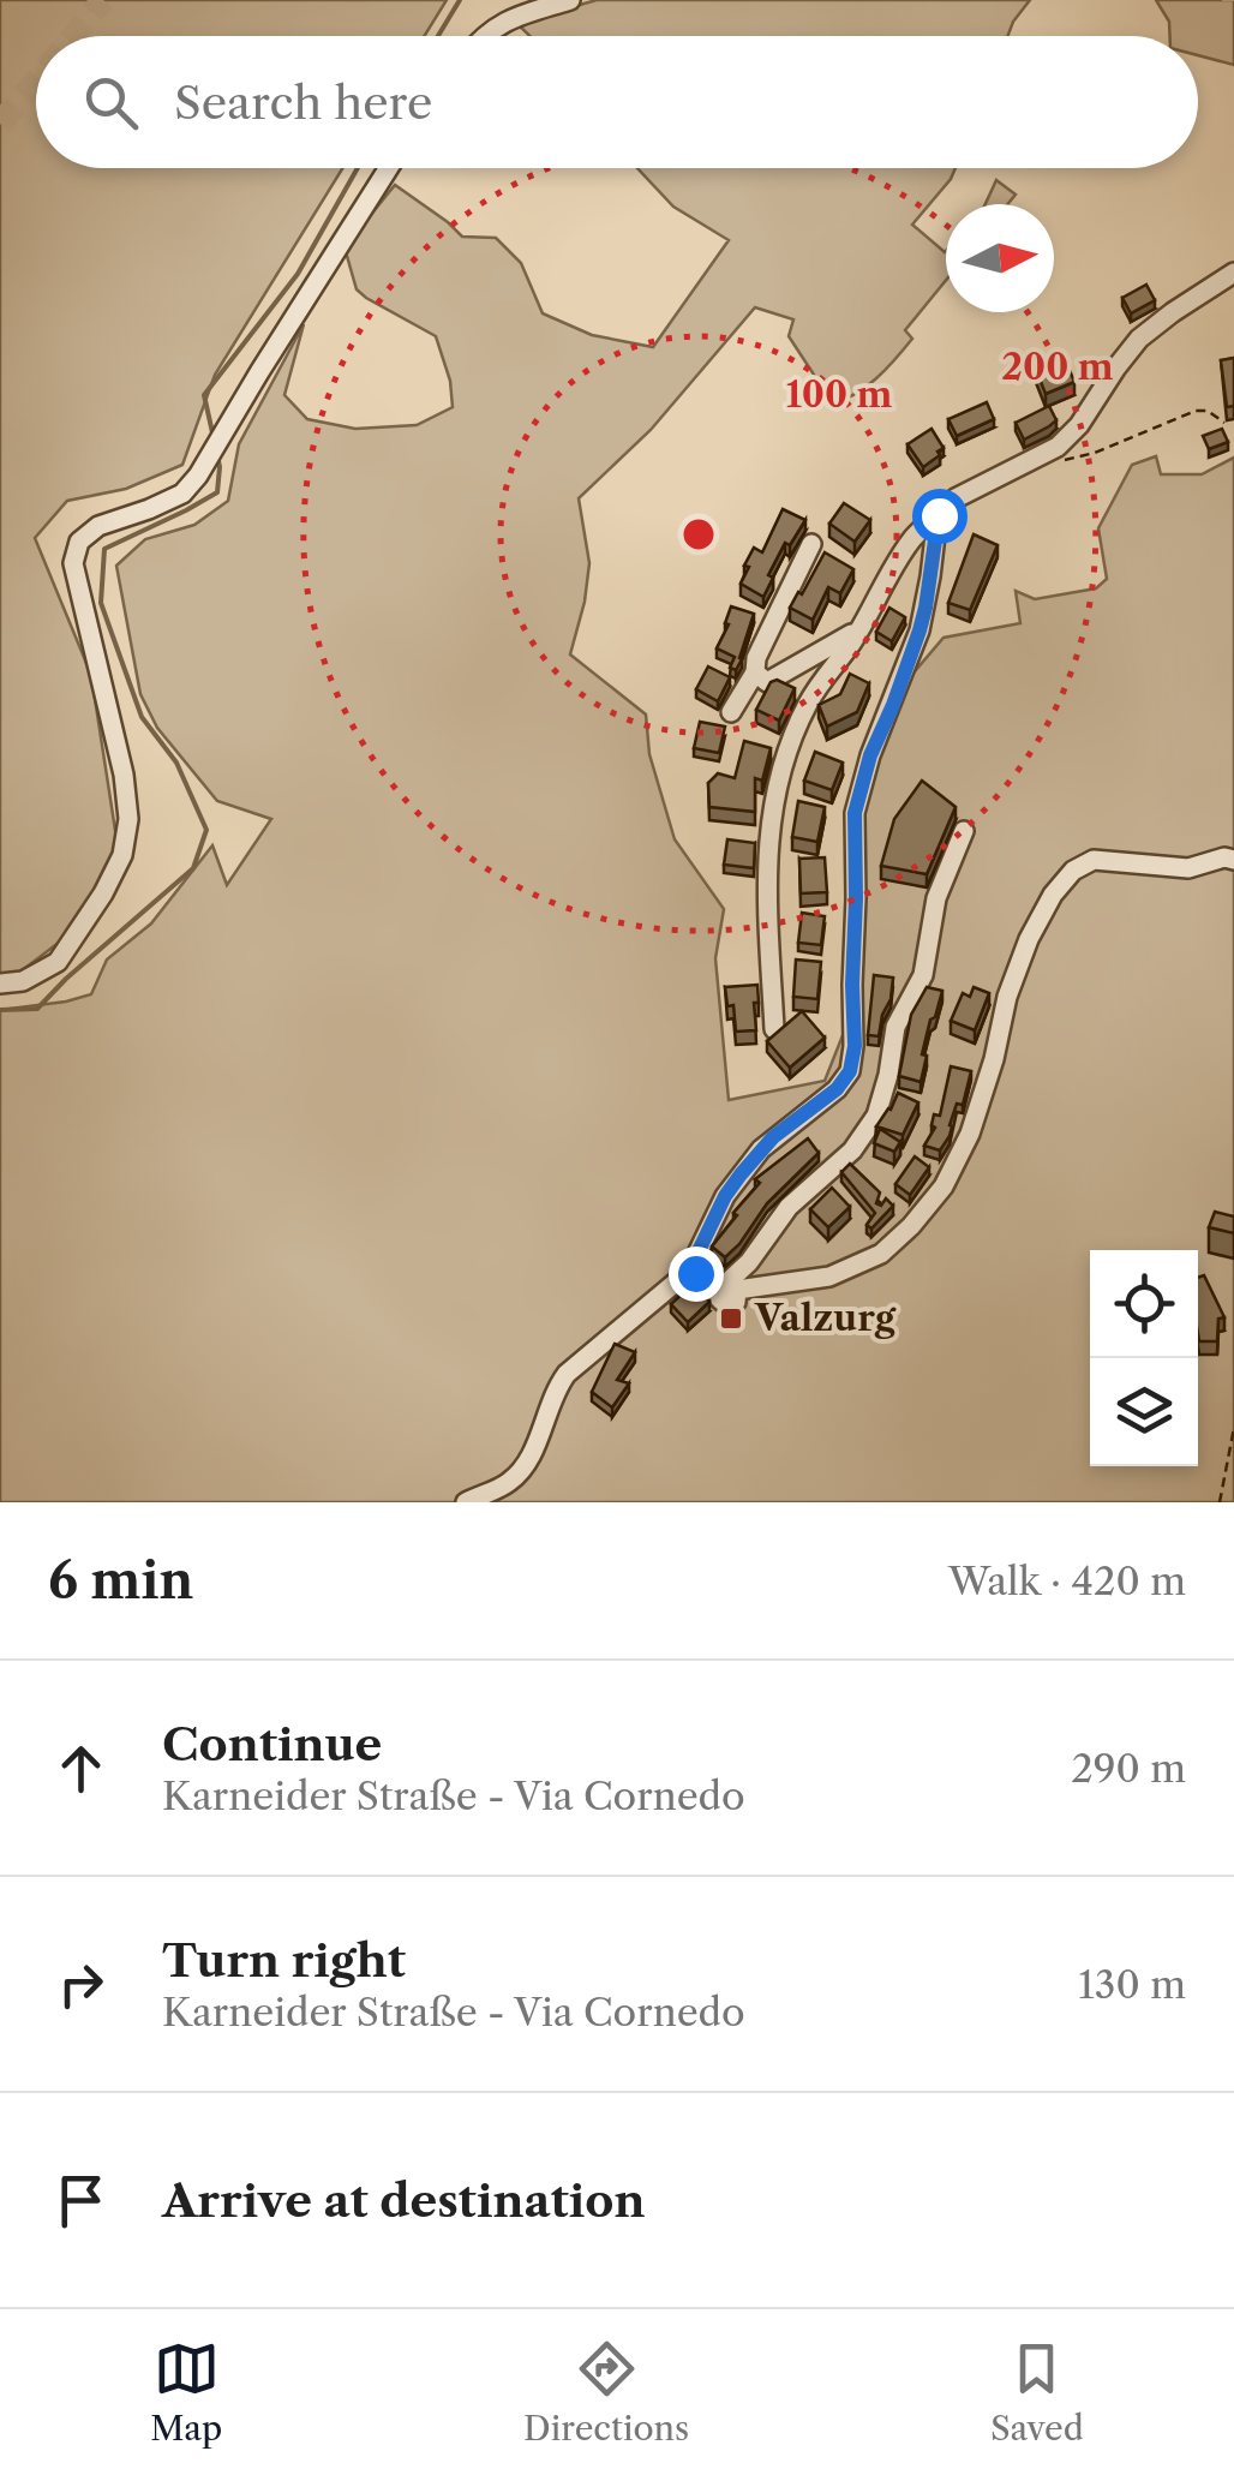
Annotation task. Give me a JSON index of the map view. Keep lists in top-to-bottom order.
{
  "places": {
    "transit": ["Valzurg"]
  },
  "north": "right",
  "page": {
    "search": "Search here",
    "heading": ["6 min", "Walk · 420 m"],
    "list": [
      ["Continue", "Karneider Straße - Via Cornedo", "290 m"],
      ["Turn right", "Karneider Straße - Via Cornedo", "130 m"],
      "Arrive at destination"
    ],
    "nav": ["Map", "Directions", "Saved"]
  },
  "rings": ["200 m", "100 m"]
}
